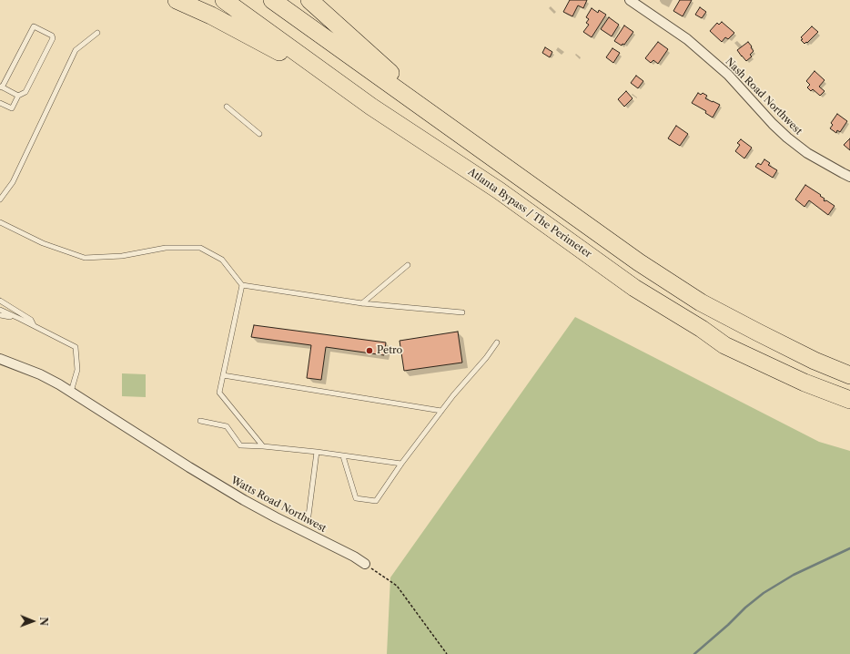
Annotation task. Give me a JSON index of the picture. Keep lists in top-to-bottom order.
{
  "streets": {
    "highway": ["Atlanta Bypass / The Perimeter"],
    "street": ["Nash Road Northwest", "Watts Road Northwest"]
  },
  "places": ["Petro"],
  "north": "right"
}
